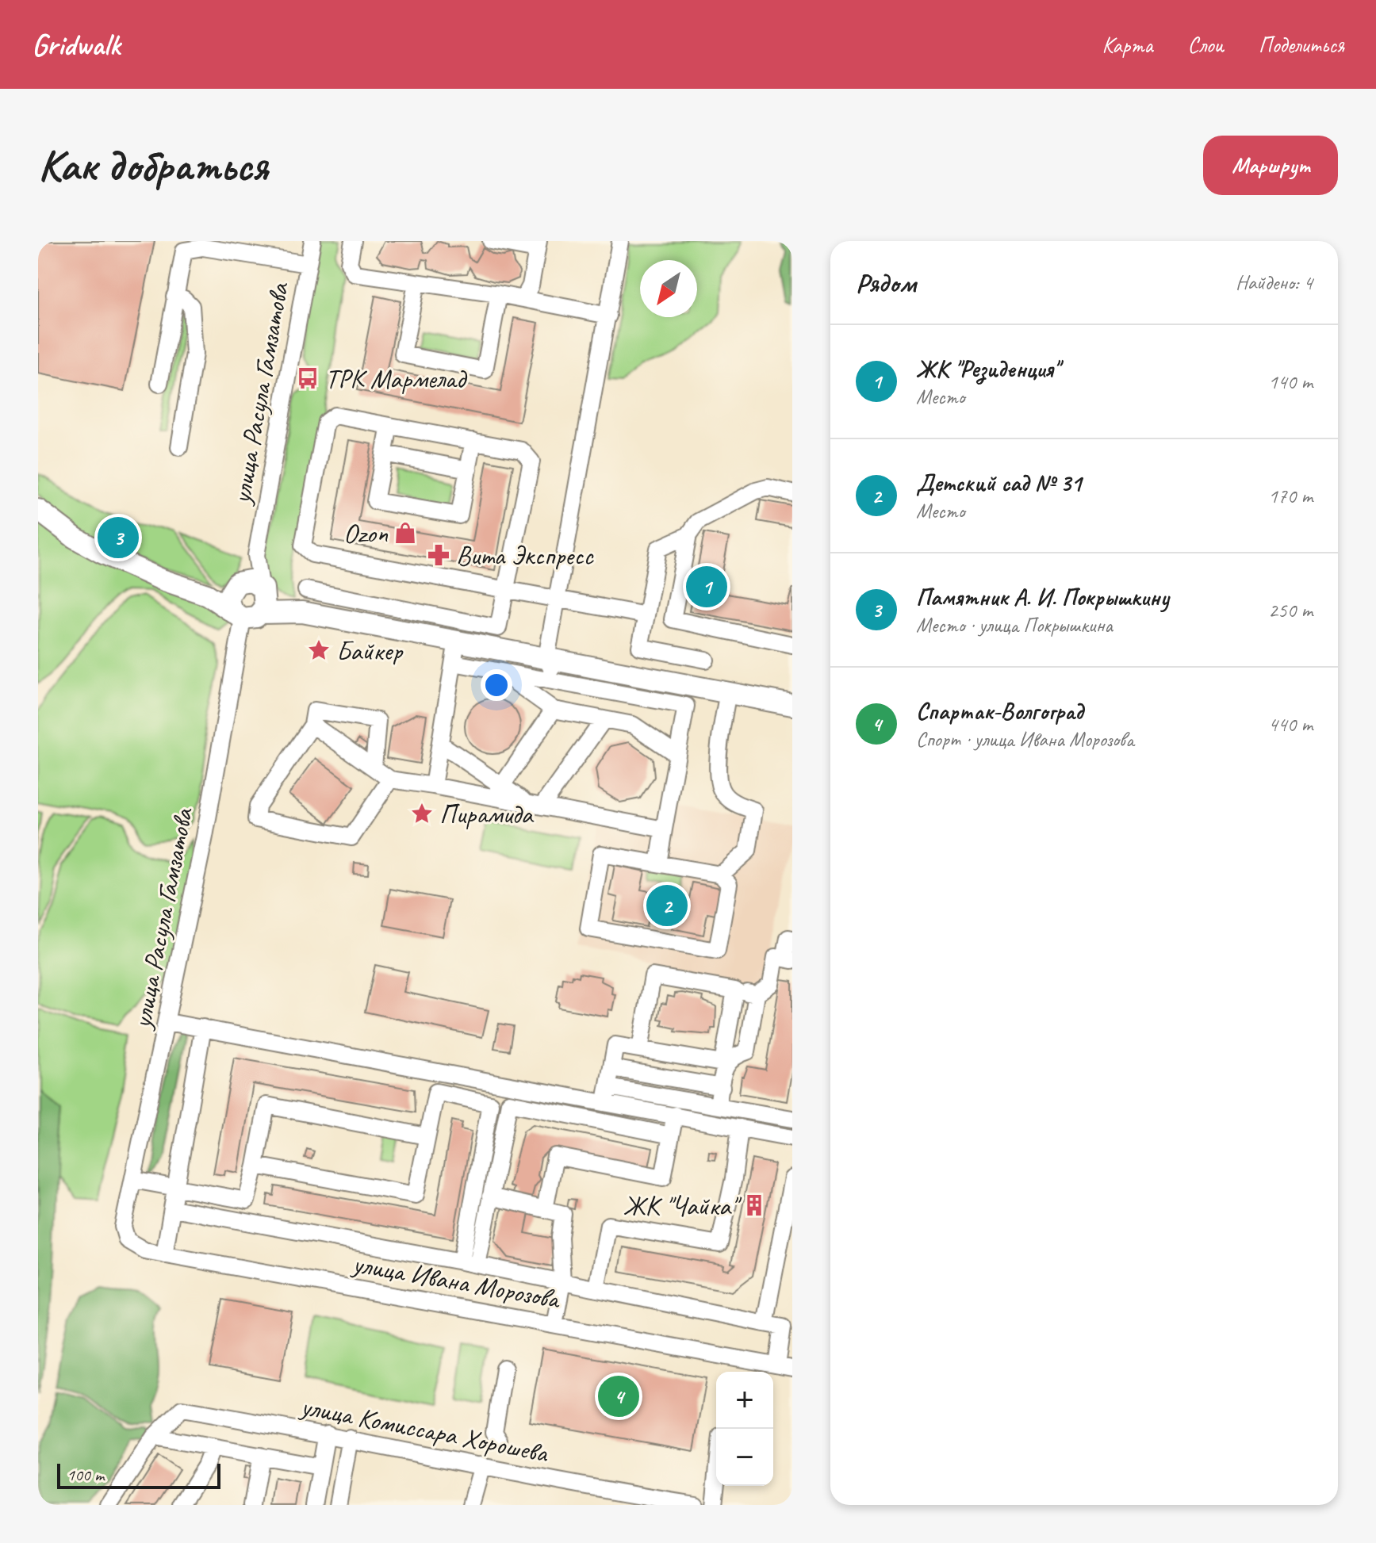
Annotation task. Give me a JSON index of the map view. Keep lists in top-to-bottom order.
{
  "streets": {
    "street": ["улица Расула Гамзатова", "улица Ивана Морозова", "улица Комиссара Хорошева"]
  },
  "crossings": [
    ["улица Расула Гамзатова", "улица Ивана Морозова"]
  ],
  "places": {
    "bus stop": ["ТРК Мармелад"],
    "shop": ["Ozon"],
    "pharmacy": ["Вита Экспресс"],
    "place": ["Байкер", "Пирамида"],
    "building": ["ЖК \"Чайка\""]
  },
  "scale_bar": "100 m",
  "north": "bottom left",
  "page": {
    "header": "Gridwalk",
    "nav": ["Карта", "Слои", "Поделиться"],
    "buttons": "Маршрут",
    "title": "Как добраться",
    "heading": ["Рядом", "Найдено: 4"],
    "list": [
      {
        "mark": "1",
        "name": "ЖК \"Резиденция\"",
        "note": "Место",
        "value": "140 m"
      },
      {
        "mark": "2",
        "name": "Детский сад № 31",
        "note": "Место",
        "value": "170 m"
      },
      {
        "mark": "3",
        "name": "Памятник А. И. Покрышкину",
        "note": "Место · улица Покрышкина",
        "value": "250 m"
      },
      {
        "mark": "4",
        "name": "Спартак-Волгоград",
        "note": "Спорт · улица Ивана Морозова",
        "value": "440 m"
      }
    ],
    "pins": [
      "3",
      "1",
      "2",
      "4"
    ],
    "map_buttons": ["+", "−"],
    "scale": "100 m"
  }
}
